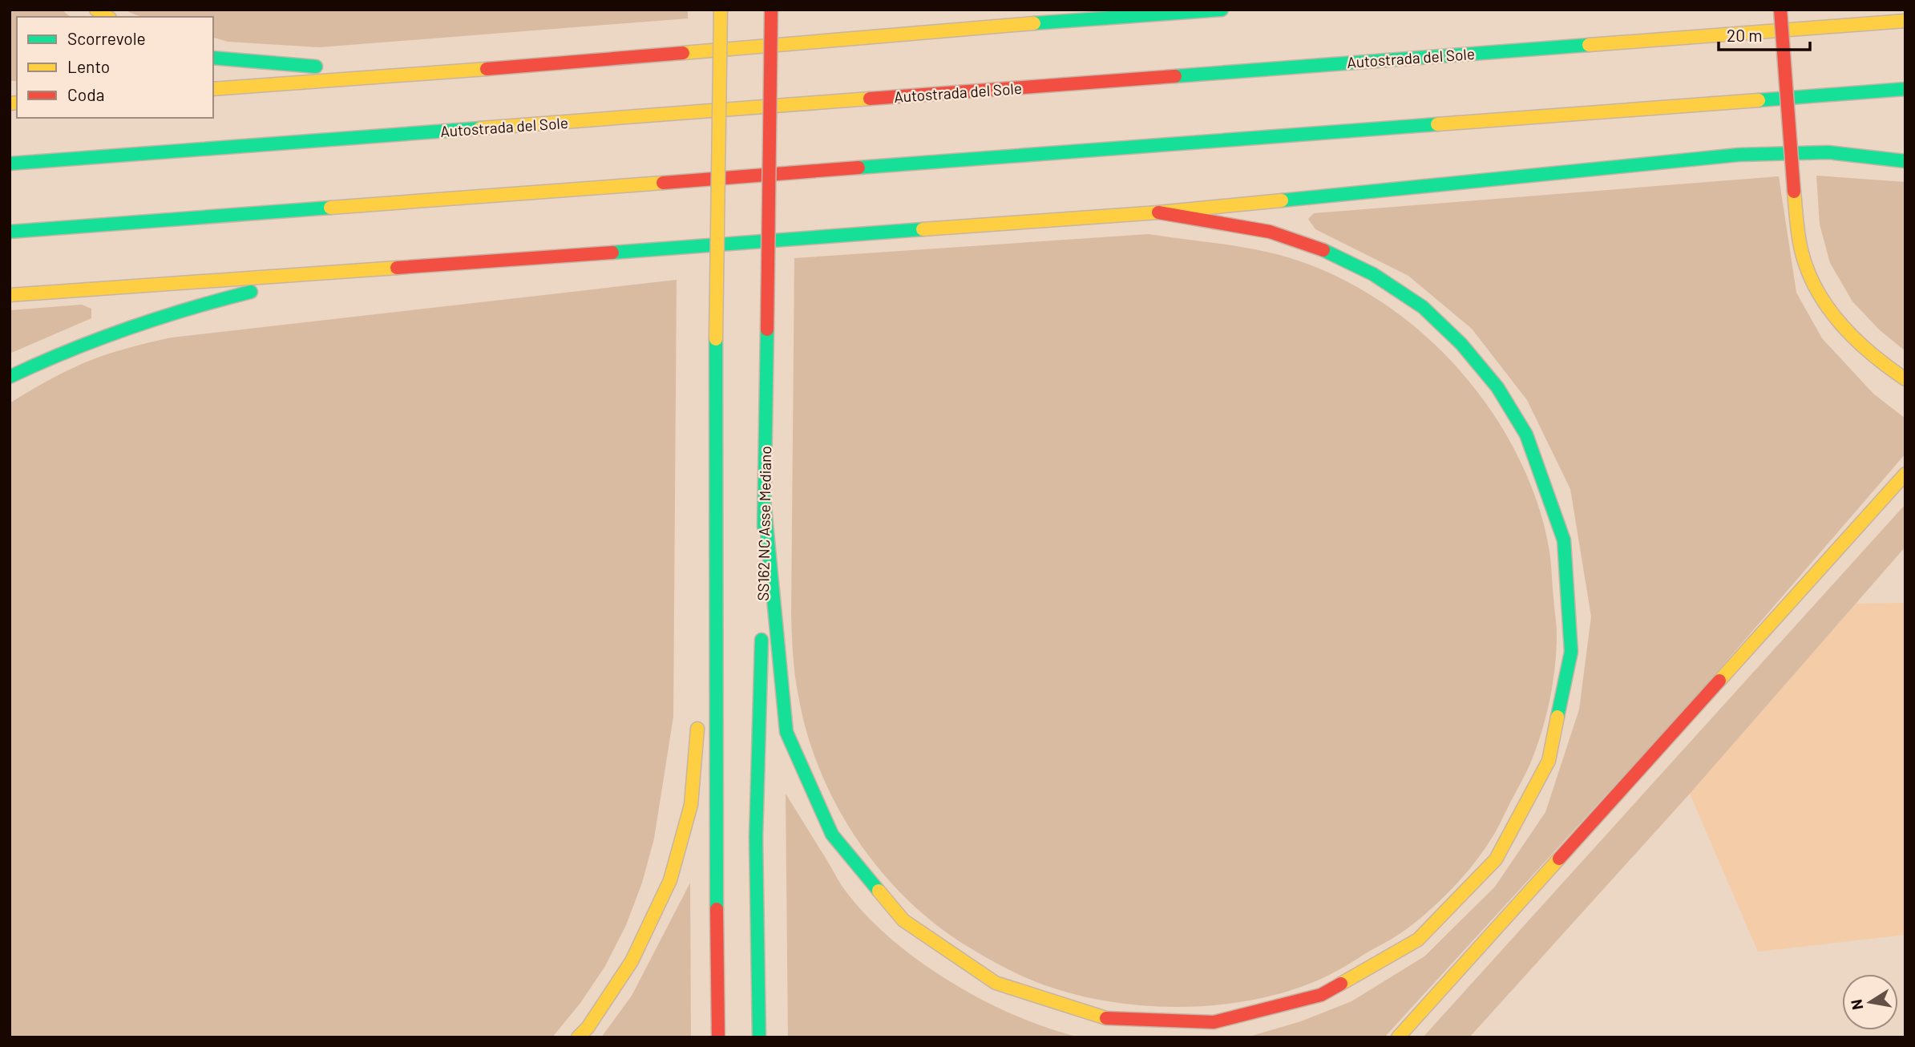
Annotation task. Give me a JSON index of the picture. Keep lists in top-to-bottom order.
{
  "streets": {
    "main road": ["Autostrada del Sole", "SS162 NC Asse Mediano"]
  },
  "legend": ["Scorrevole", "Lento", "Coda"],
  "scale_bar": "20 m",
  "north": "left"
}
